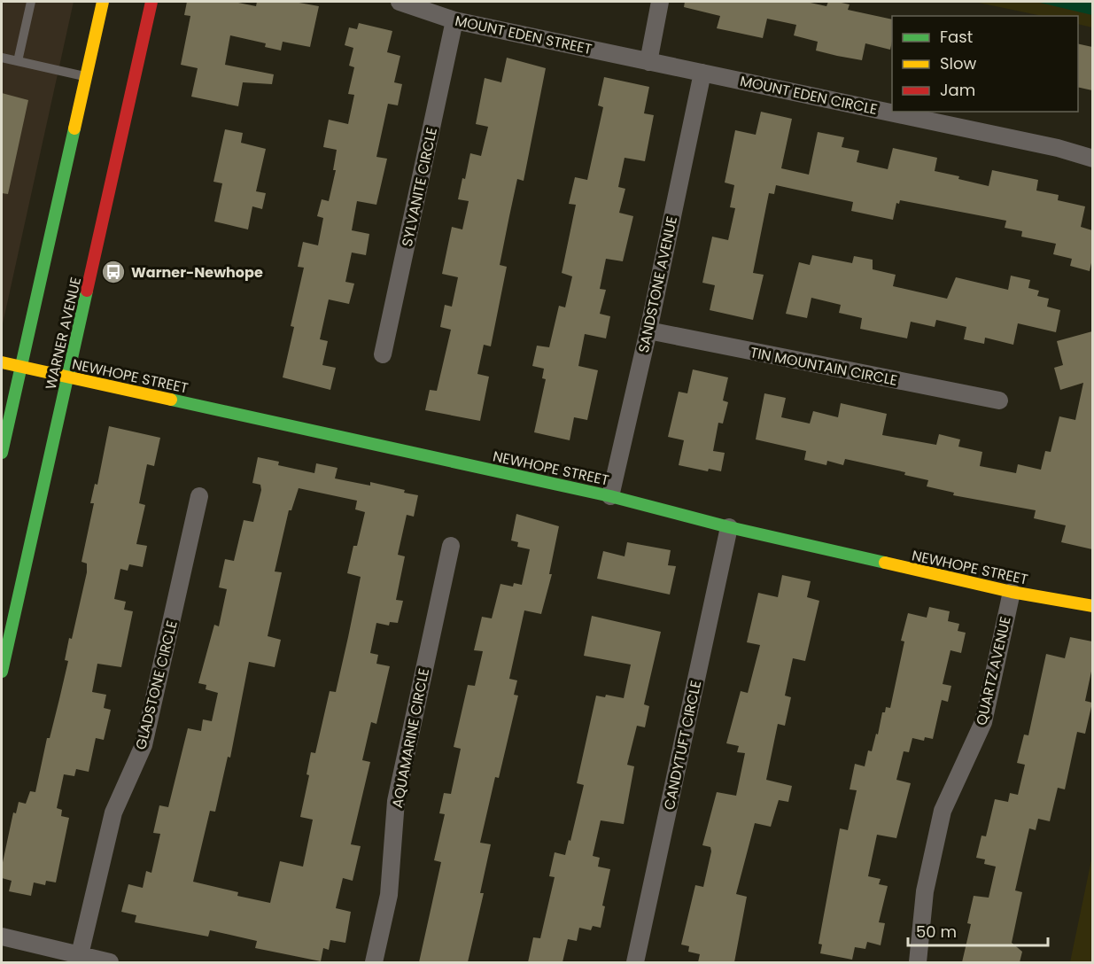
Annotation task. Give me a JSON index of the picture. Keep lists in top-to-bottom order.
{
  "streets": {
    "main road": ["WARNER AVENUE", "NEWHOPE STREET"],
    "street": [
      "MOUNT EDEN STREET",
      "MOUNT EDEN CIRCLE",
      "SYLVANITE CIRCLE",
      "SANDSTONE AVENUE",
      "TIN MOUNTAIN CIRCLE",
      "QUARTZ AVENUE",
      "GLADSTONE CIRCLE",
      "AQUAMARINE CIRCLE",
      "CANDYTUFT CIRCLE"
    ]
  },
  "crossings": [
    ["MOUNT EDEN STREET", "MOUNT EDEN CIRCLE"],
    ["MOUNT EDEN STREET", "SYLVANITE CIRCLE"],
    ["MOUNT EDEN CIRCLE", "SANDSTONE AVENUE"],
    ["SANDSTONE AVENUE", "TIN MOUNTAIN CIRCLE"],
    ["SANDSTONE AVENUE", "NEWHOPE STREET"],
    ["WARNER AVENUE", "NEWHOPE STREET"],
    ["NEWHOPE STREET", "QUARTZ AVENUE"],
    ["NEWHOPE STREET", "CANDYTUFT CIRCLE"]
  ],
  "places": {
    "bus stop": ["Warner-Newhope"]
  },
  "legend": ["Fast", "Slow", "Jam"],
  "scale_bar": "50 m"
}
